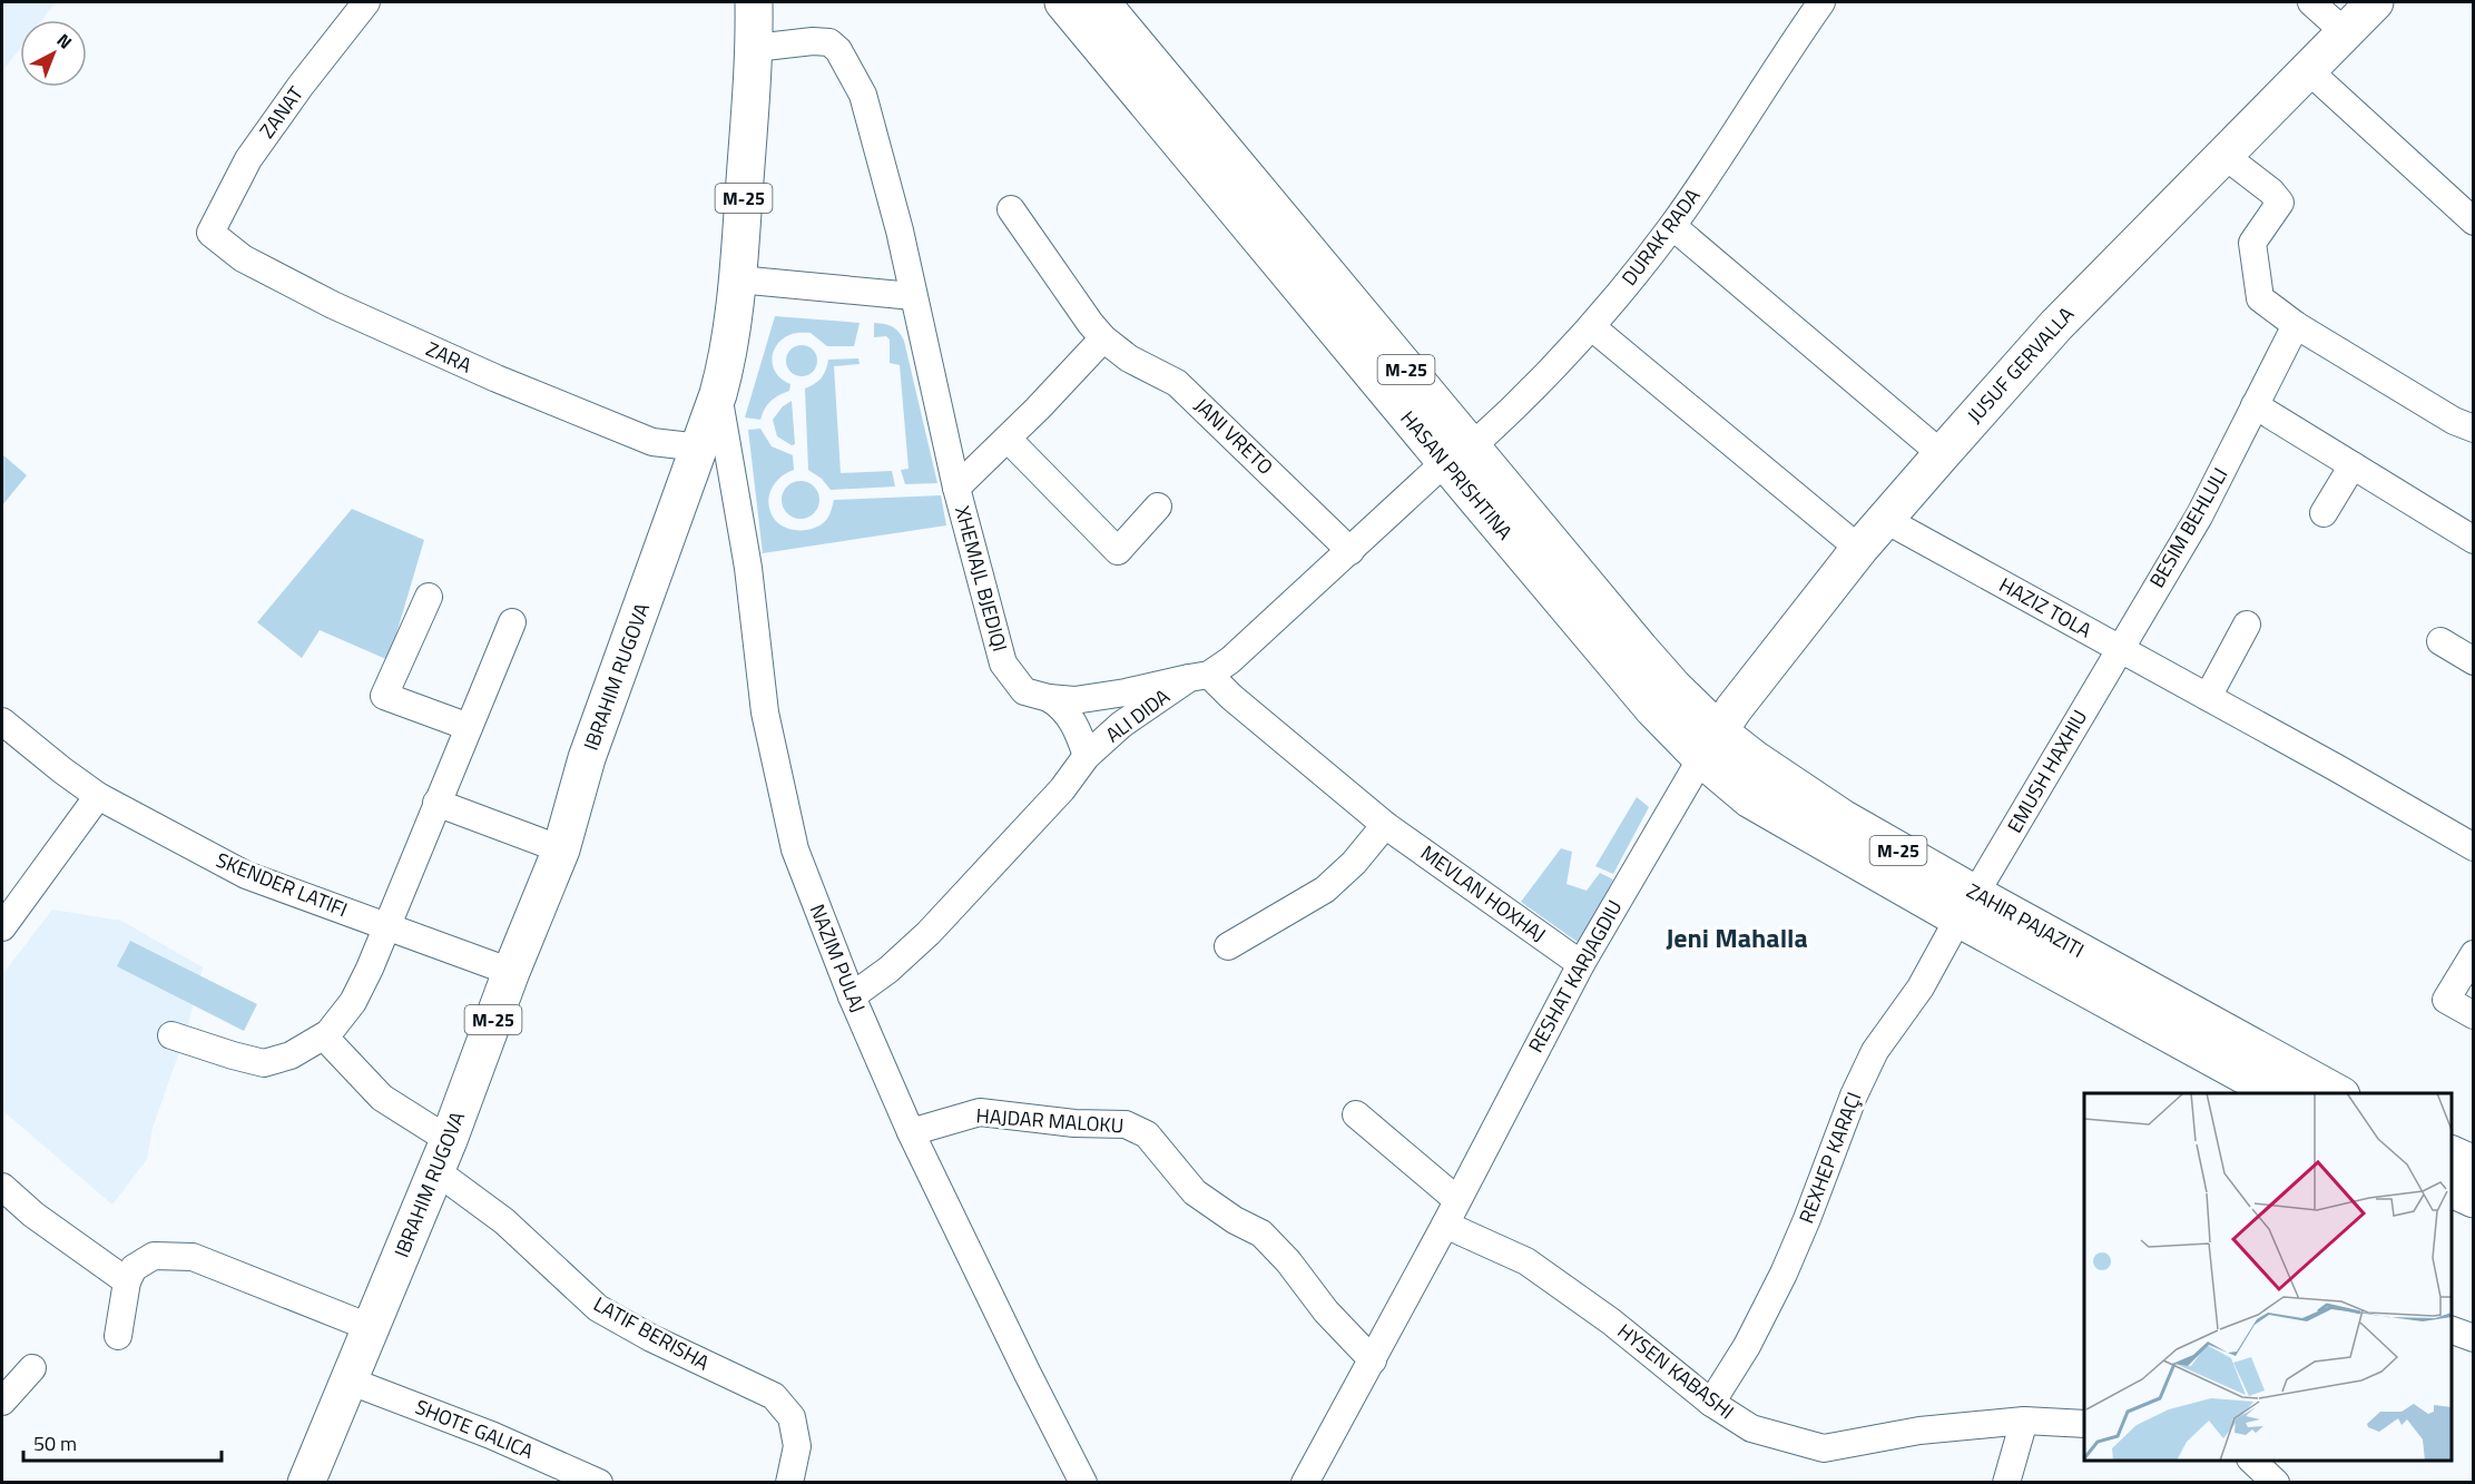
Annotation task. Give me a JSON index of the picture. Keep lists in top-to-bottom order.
{
  "streets": {
    "main road": [
      "M-25",
      "JUSUF GERVALLA",
      "HASAN PRISHTINA",
      "IBRAHIM RUGOVA",
      "ZAHIR PAJAZITI"
    ],
    "street": [
      "ZANAT",
      "DURAK RADA",
      "ZARA",
      "JANI VRETO",
      "BESIM BEHLULI",
      "XHEMAJL BJEDIQI",
      "HAZIZ TOLA",
      "ALI DIDA",
      "EMUSH HAXHIU",
      "SKENDER LATIFI",
      "MEVLAN HOXHAJ",
      "NAZIM PULAJ",
      "RESHAT KARJAGDIU",
      "HAJDAR MALOKU",
      "REXHEP KARAÇI",
      "LATIF BERISHA",
      "HYSEN KABASHI",
      "SHOTE GALICA"
    ]
  },
  "crossings": [
    ["ZANAT", "ZARA"],
    ["DURAK RADA", "HASAN PRISHTINA"],
    ["DURAK RADA", "ALI DIDA"],
    ["ZARA", "IBRAHIM RUGOVA"],
    ["JUSUF GERVALLA", "HASAN PRISHTINA"],
    ["JUSUF GERVALLA", "HAZIZ TOLA"],
    ["JUSUF GERVALLA", "ZAHIR PAJAZITI"],
    ["JUSUF GERVALLA", "RESHAT KARJAGDIU"],
    ["JANI VRETO", "ALI DIDA"],
    ["HASAN PRISHTINA", "ALI DIDA"],
    ["HASAN PRISHTINA", "ZAHIR PAJAZITI"],
    ["HASAN PRISHTINA", "RESHAT KARJAGDIU"],
    ["BESIM BEHLULI", "HAZIZ TOLA"],
    ["BESIM BEHLULI", "EMUSH HAXHIU"],
    ["XHEMAJL BJEDIQI", "IBRAHIM RUGOVA"],
    ["XHEMAJL BJEDIQI", "ALI DIDA"],
    ["XHEMAJL BJEDIQI", "MEVLAN HOXHAJ"],
    ["HAZIZ TOLA", "EMUSH HAXHIU"],
    ["IBRAHIM RUGOVA", "SKENDER LATIFI"],
    ["IBRAHIM RUGOVA", "NAZIM PULAJ"],
    ["IBRAHIM RUGOVA", "LATIF BERISHA"],
    ["IBRAHIM RUGOVA", "SHOTE GALICA"],
    ["ALI DIDA", "MEVLAN HOXHAJ"],
    ["ALI DIDA", "NAZIM PULAJ"],
    ["EMUSH HAXHIU", "ZAHIR PAJAZITI"],
    ["EMUSH HAXHIU", "REXHEP KARAÇI"],
    ["MEVLAN HOXHAJ", "RESHAT KARJAGDIU"],
    ["ZAHIR PAJAZITI", "RESHAT KARJAGDIU"],
    ["ZAHIR PAJAZITI", "REXHEP KARAÇI"],
    ["NAZIM PULAJ", "HAJDAR MALOKU"],
    ["RESHAT KARJAGDIU", "HAJDAR MALOKU"],
    ["RESHAT KARJAGDIU", "HYSEN KABASHI"],
    ["REXHEP KARAÇI", "HYSEN KABASHI"]
  ],
  "districts": ["Jeni Mahalla"],
  "scale_bar": "50 m",
  "north": "top right"
}
